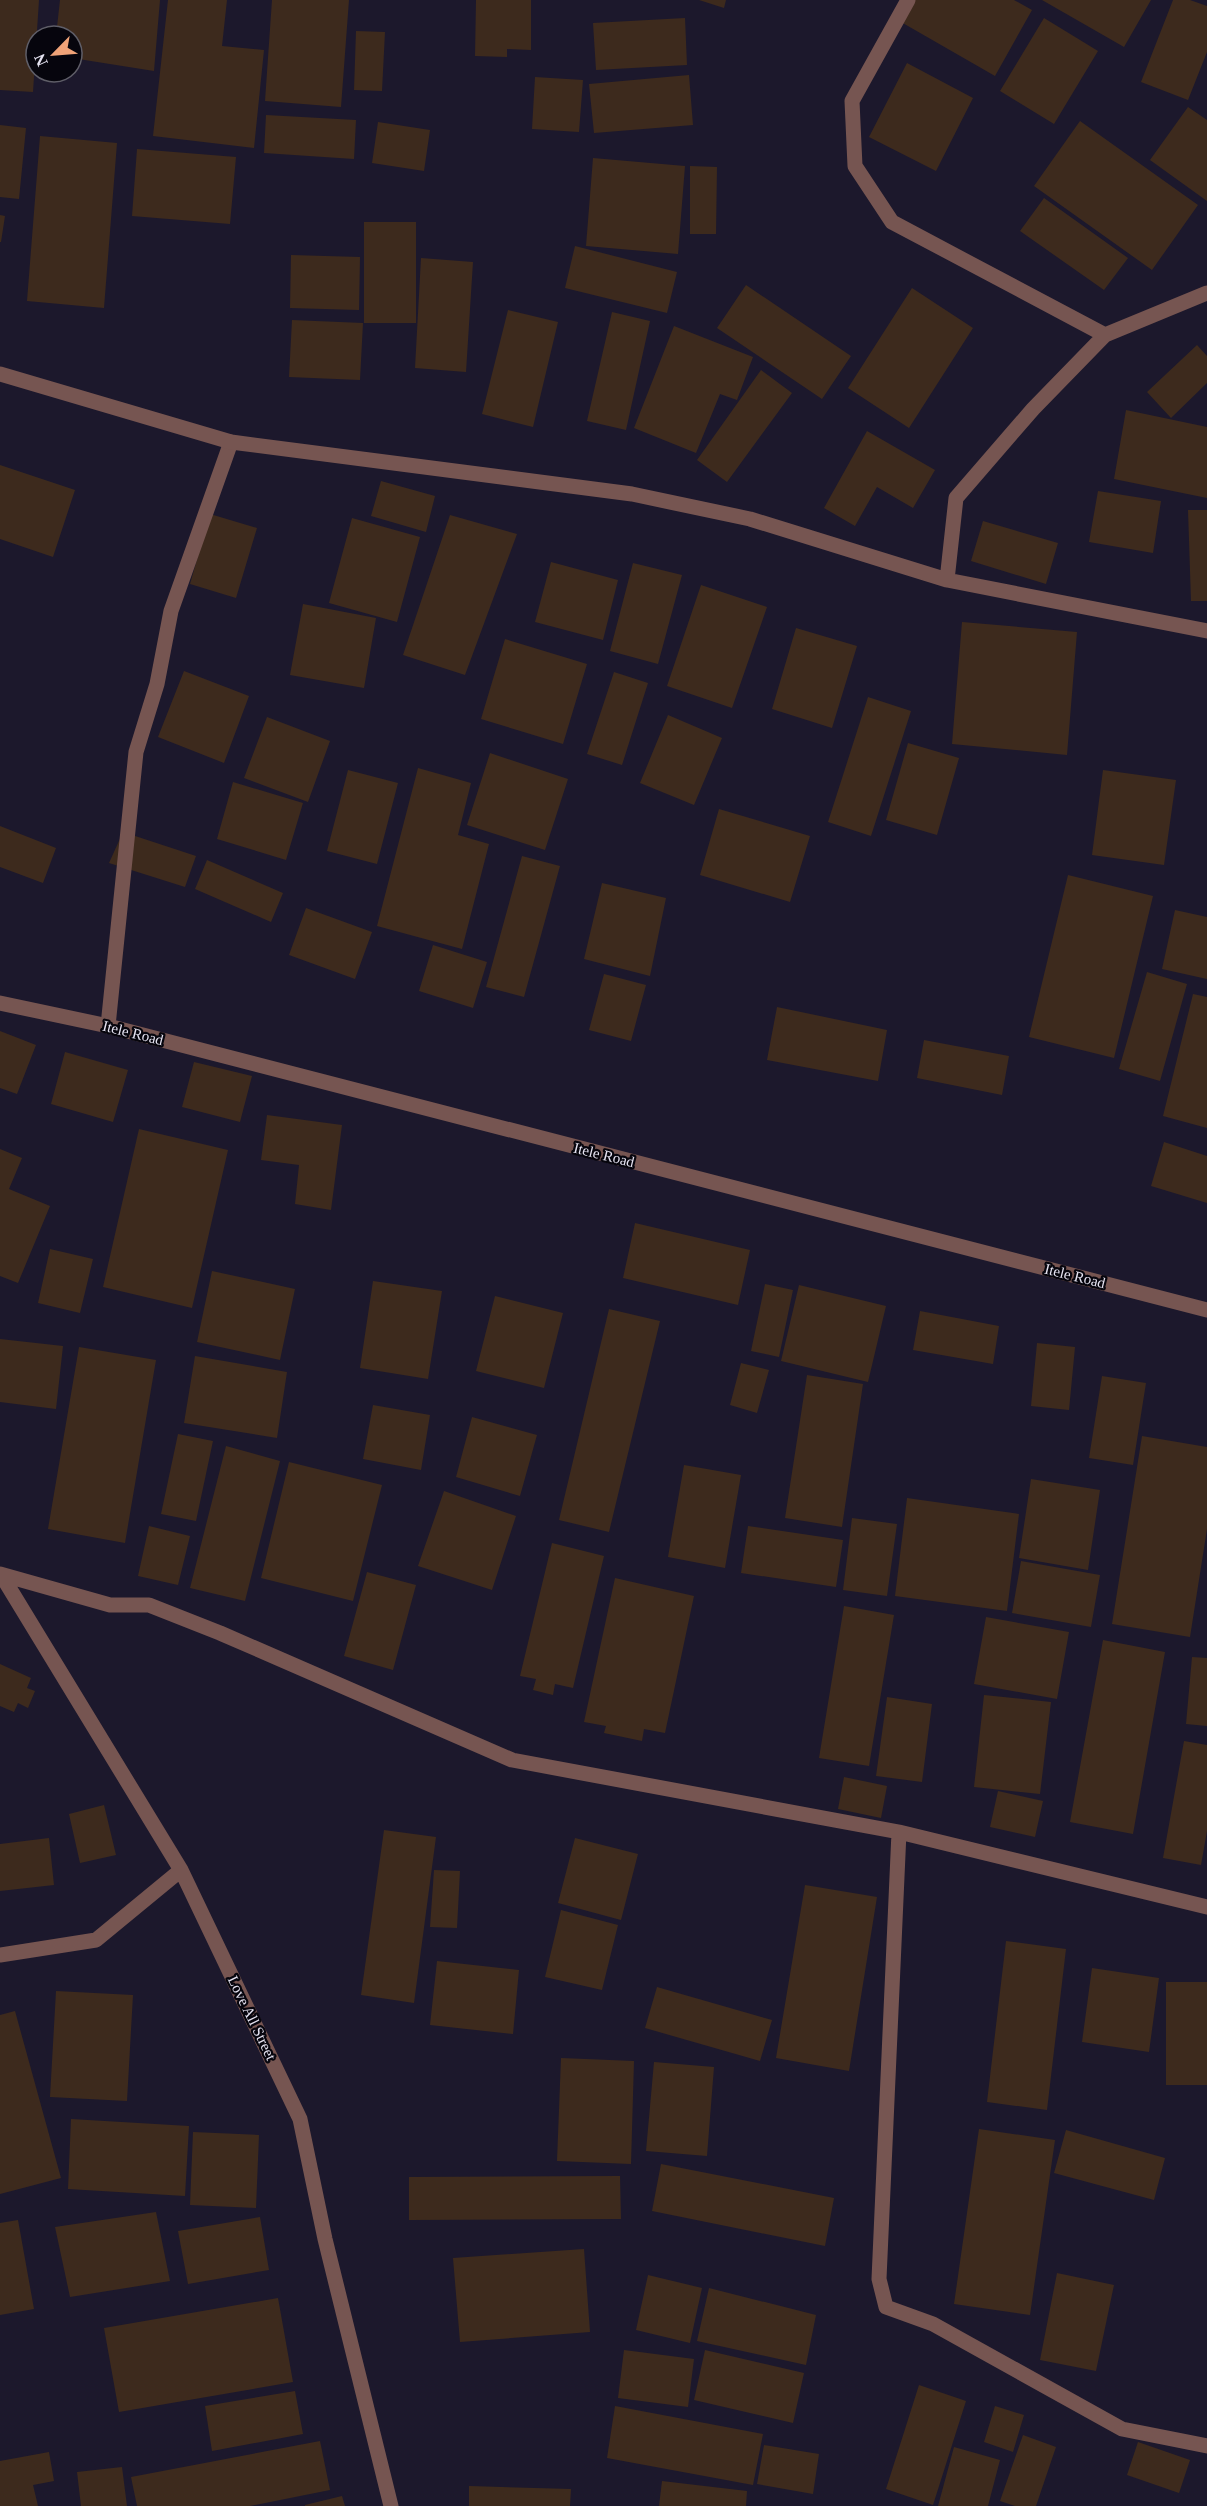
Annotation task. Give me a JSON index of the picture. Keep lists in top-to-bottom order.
{
  "streets": {
    "street": ["Itele Road", "Love All Street"]
  },
  "north": "bottom left"
}
